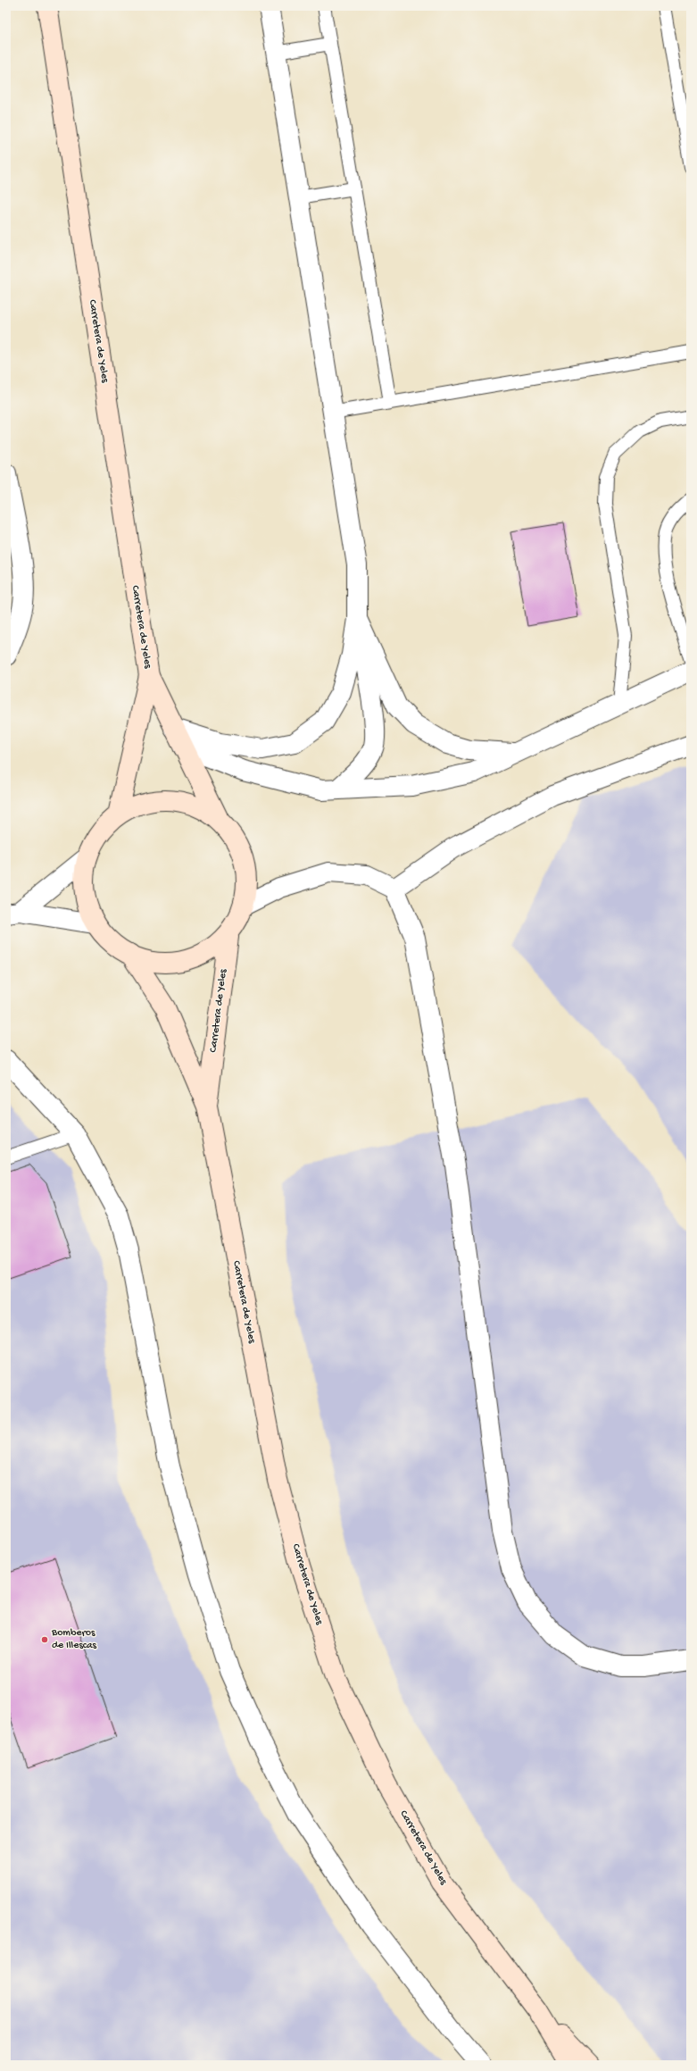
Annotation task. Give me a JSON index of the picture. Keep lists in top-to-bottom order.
{
  "streets": {
    "main road": ["Carretera de Yeles"]
  },
  "places": ["Bomberos de Illescas"]
}
